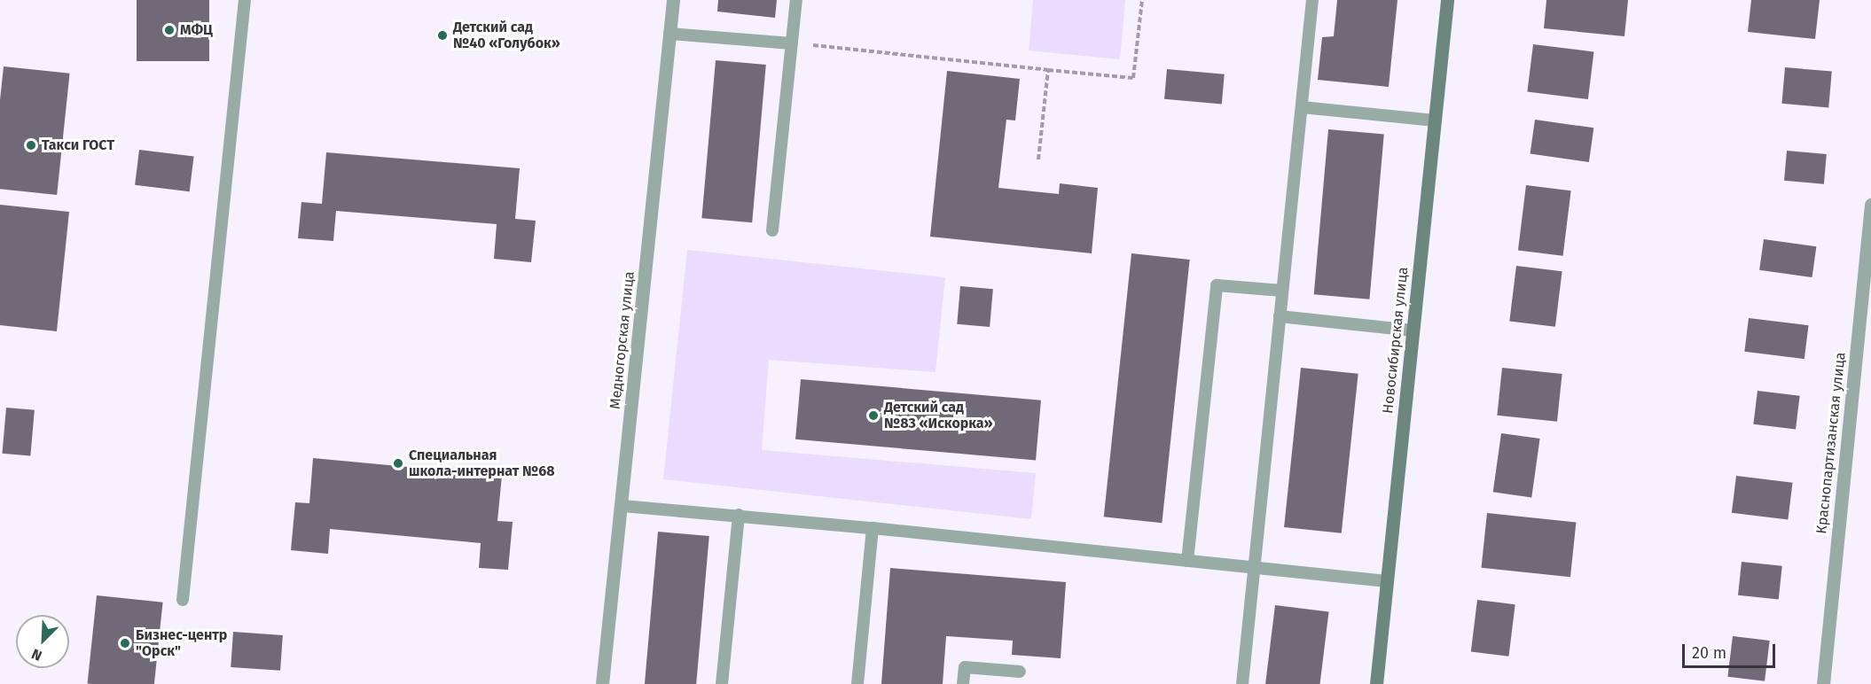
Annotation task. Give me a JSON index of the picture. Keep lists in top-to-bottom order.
{
  "streets": {
    "main road": ["Новосибирская улица"],
    "street": ["Медногорская улица", "Краснопартизанская улица"]
  },
  "places": [
    "МФЦ",
    "Детский сад №40 «Голубок»",
    "Такси ГОСТ",
    "Детский сад №83 «Искорка»",
    "Специальная школа-интернат №68",
    "Бизнес-центр \"Орск\""
  ],
  "scale_bar": "20 m",
  "north": "bottom left"
}
